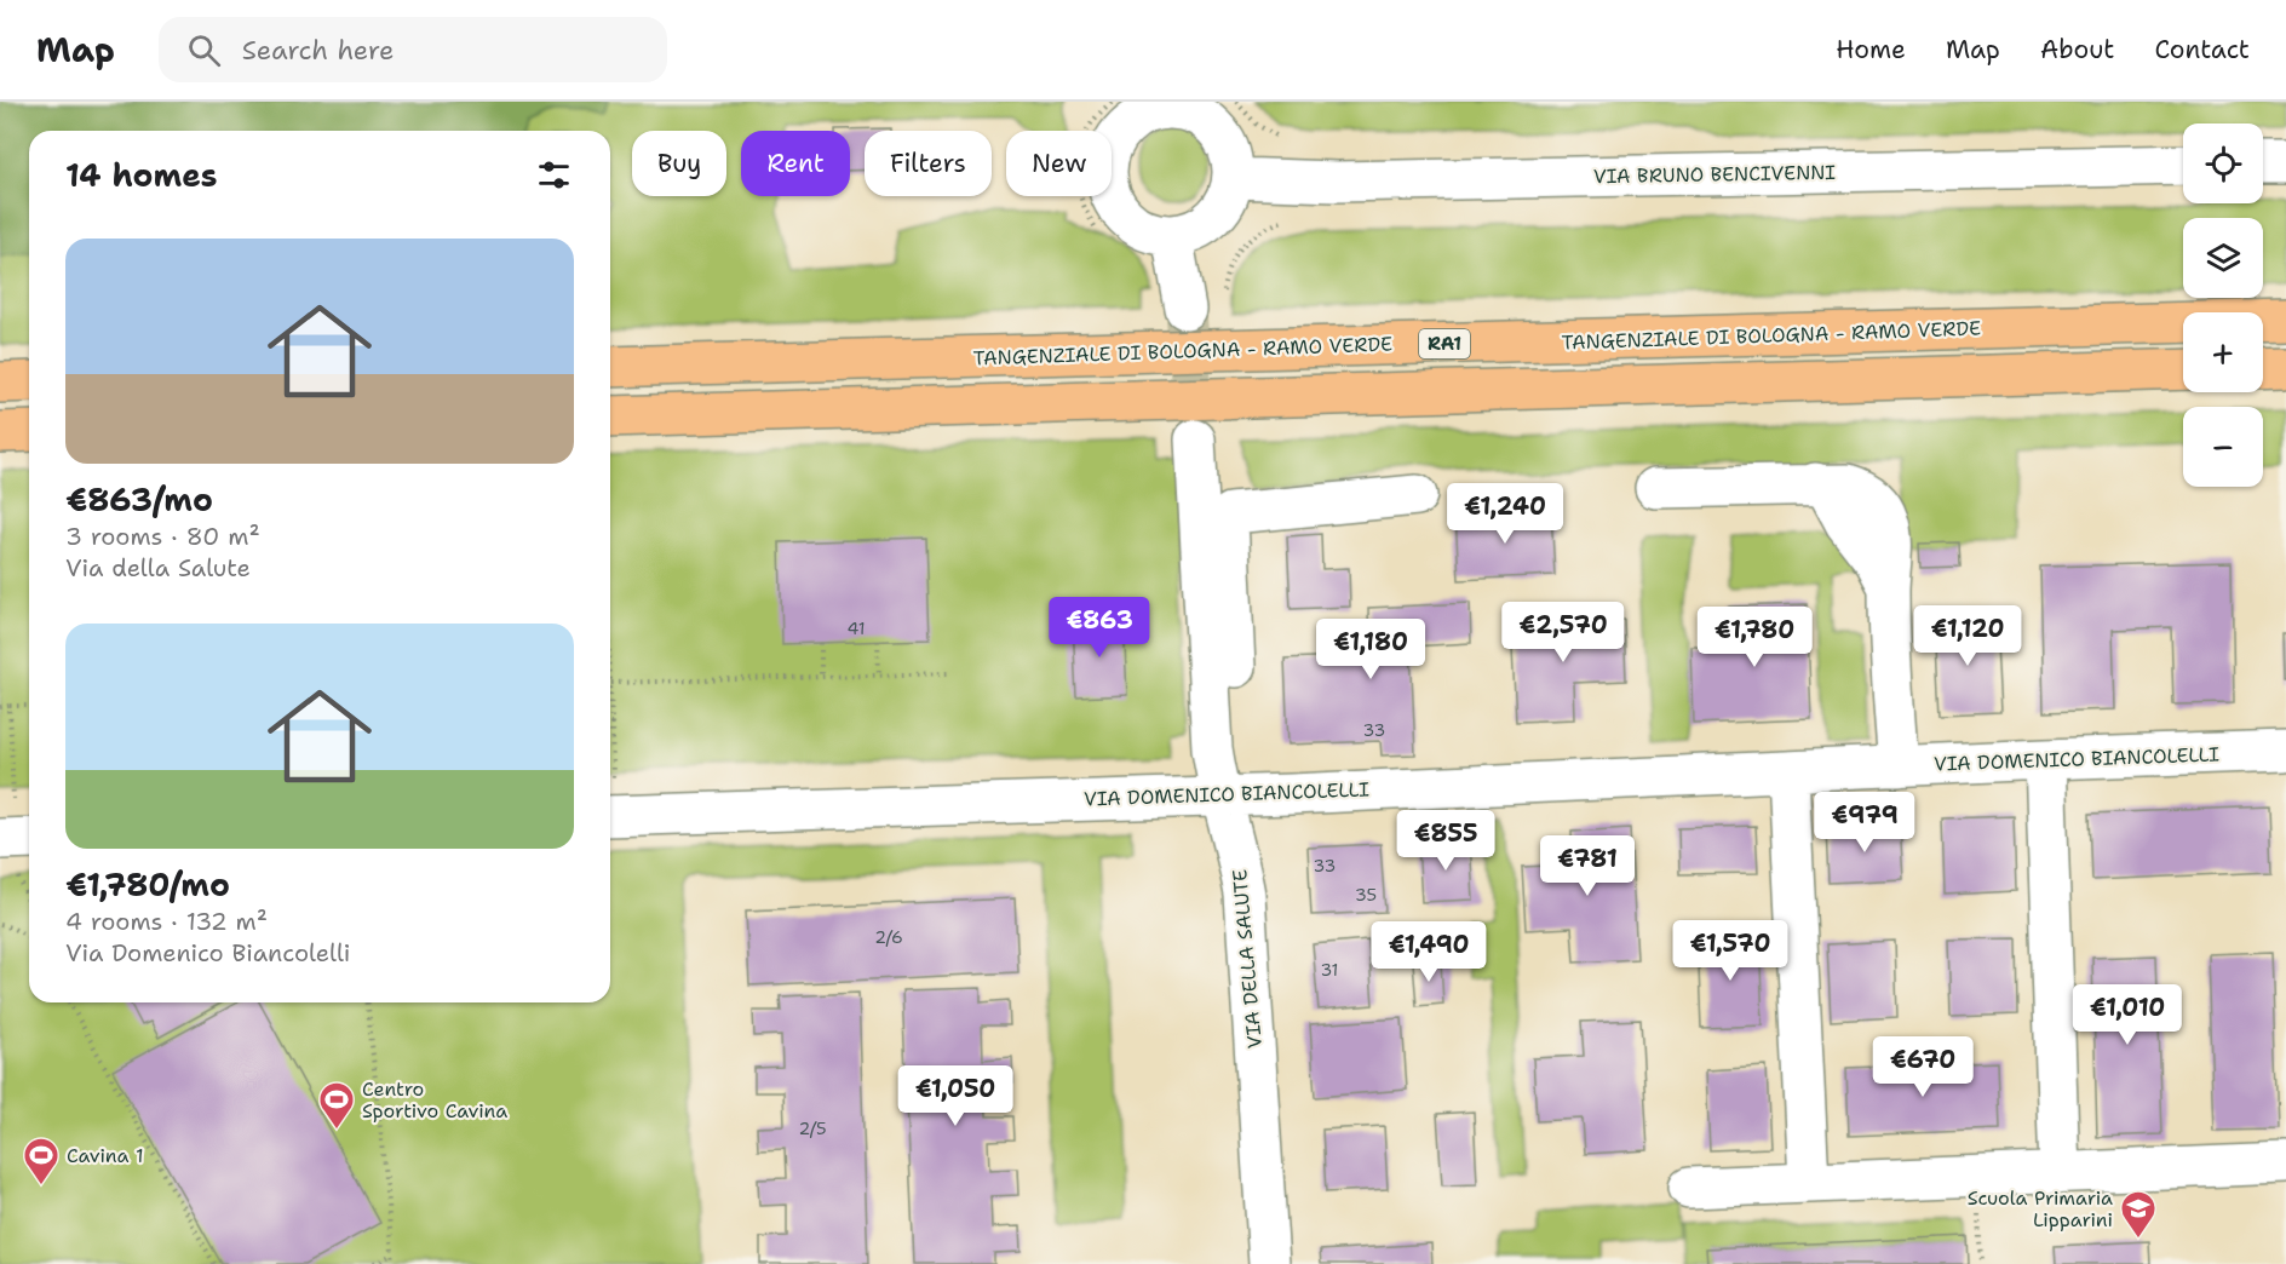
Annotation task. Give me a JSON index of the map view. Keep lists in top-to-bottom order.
{
  "streets": {
    "highway": ["TANGENZIALE DI BOLOGNA - RAMO VERDE", "RA1"],
    "street": ["VIA BRUNO BENCIVENNI", "VIA DOMENICO BIANCOLELLI", "VIA DELLA SALUTE"]
  },
  "crossings": [
    ["VIA DOMENICO BIANCOLELLI", "VIA DELLA SALUTE"]
  ],
  "places": {
    "sports": ["Centro Sportivo Cavina", "Cavina 1"],
    "school or university": ["Scuola Primaria Lipparini"]
  },
  "house_numbers": [
    "41",
    "33",
    "33",
    "35",
    "2/6",
    "31",
    "2/5"
  ],
  "page": {
    "header": "Map",
    "search": "Search here",
    "nav": [
      "Home",
      "Map",
      "About",
      "Contact"
    ],
    "map_buttons": ["+", "−"],
    "chip": [
      "Buy",
      "Rent",
      "Filters",
      "New"
    ],
    "heading": "14 homes",
    "list": [
      {
        "name": "€863/mo",
        "note": "3 rooms · 80 m² · Via della Salute"
      },
      {
        "name": "€1,780/mo",
        "note": "4 rooms · 132 m² · Via Domenico Biancolelli"
      }
    ],
    "price": [
      "€1,240",
      "€863",
      "€2,570",
      "€1,120",
      "€1,780",
      "€1,180",
      "€979",
      "€855",
      "€781",
      "€1,570",
      "€1,490",
      "€1,010",
      "€670",
      "€1,050"
    ]
  }
}
